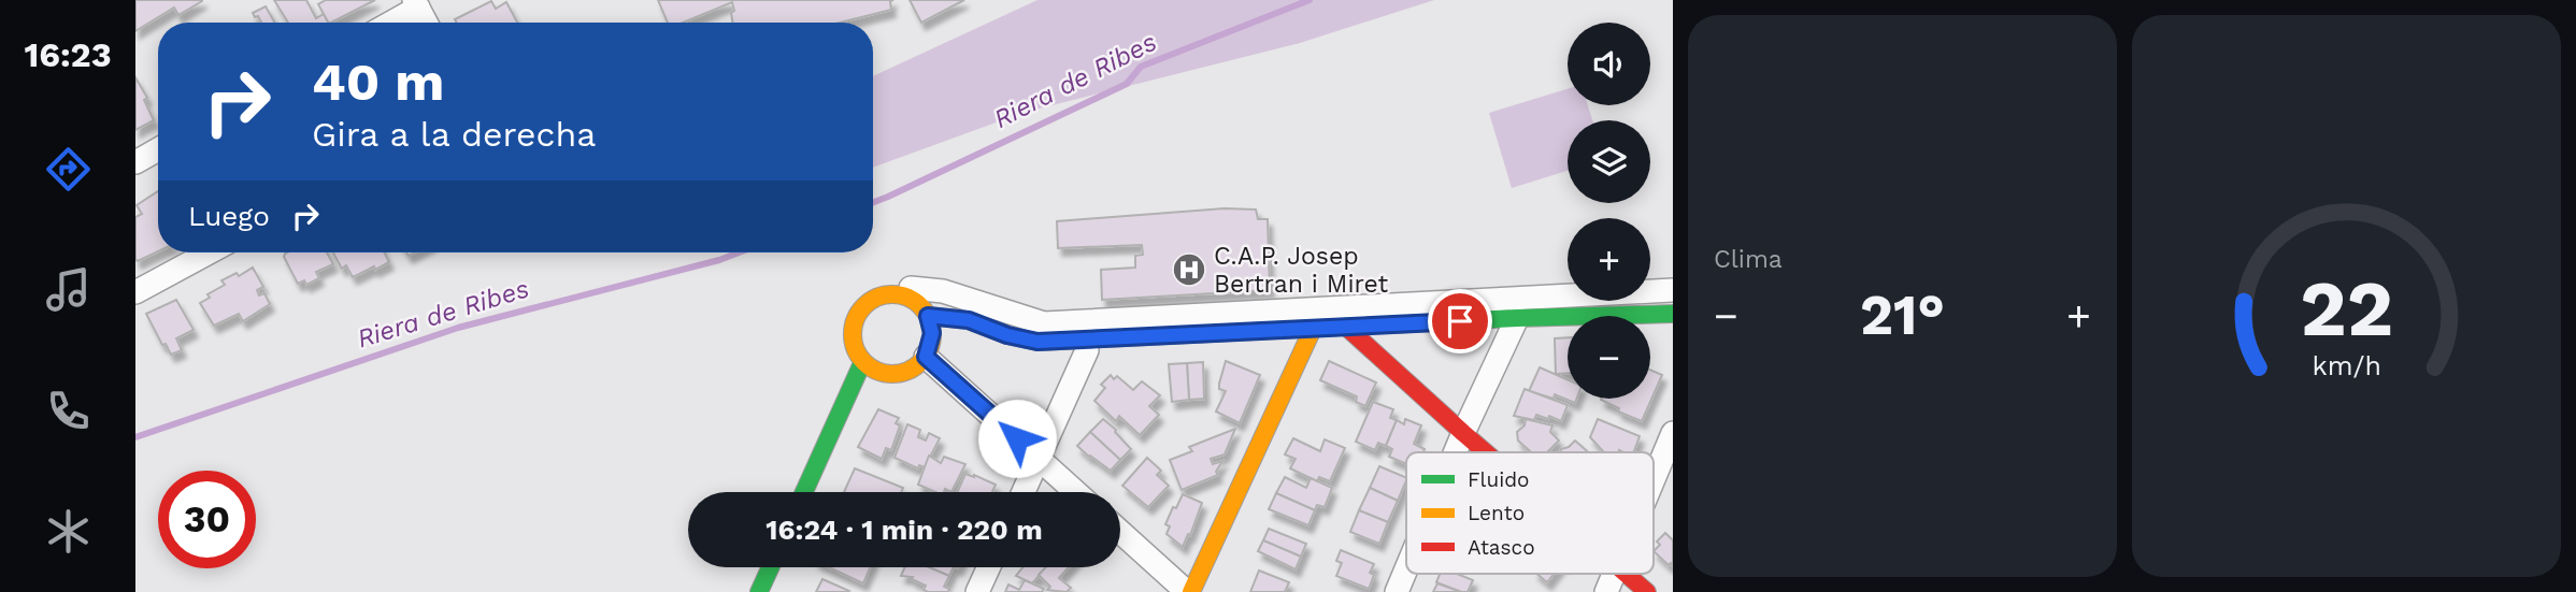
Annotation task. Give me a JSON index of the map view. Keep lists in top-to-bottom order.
{
  "water": ["Riera de Ribes"],
  "places": {
    "hospital": ["C.A.P. Josep Bertran i Miret"]
  },
  "legend": ["Fluido", "Lento", "Atasco"],
  "page": {
    "tabs": "16:23",
    "tile": "Clima",
    "map_buttons": ["+", "−"],
    "turn": ["40 m", "Gira a la derecha"],
    "then": "Luego",
    "heat": ["−", "21°", "+"],
    "limit": "30",
    "trip": "16:24 · 1 min · 220 m",
    "gauge": ["22", "km/h"]
  }
}
